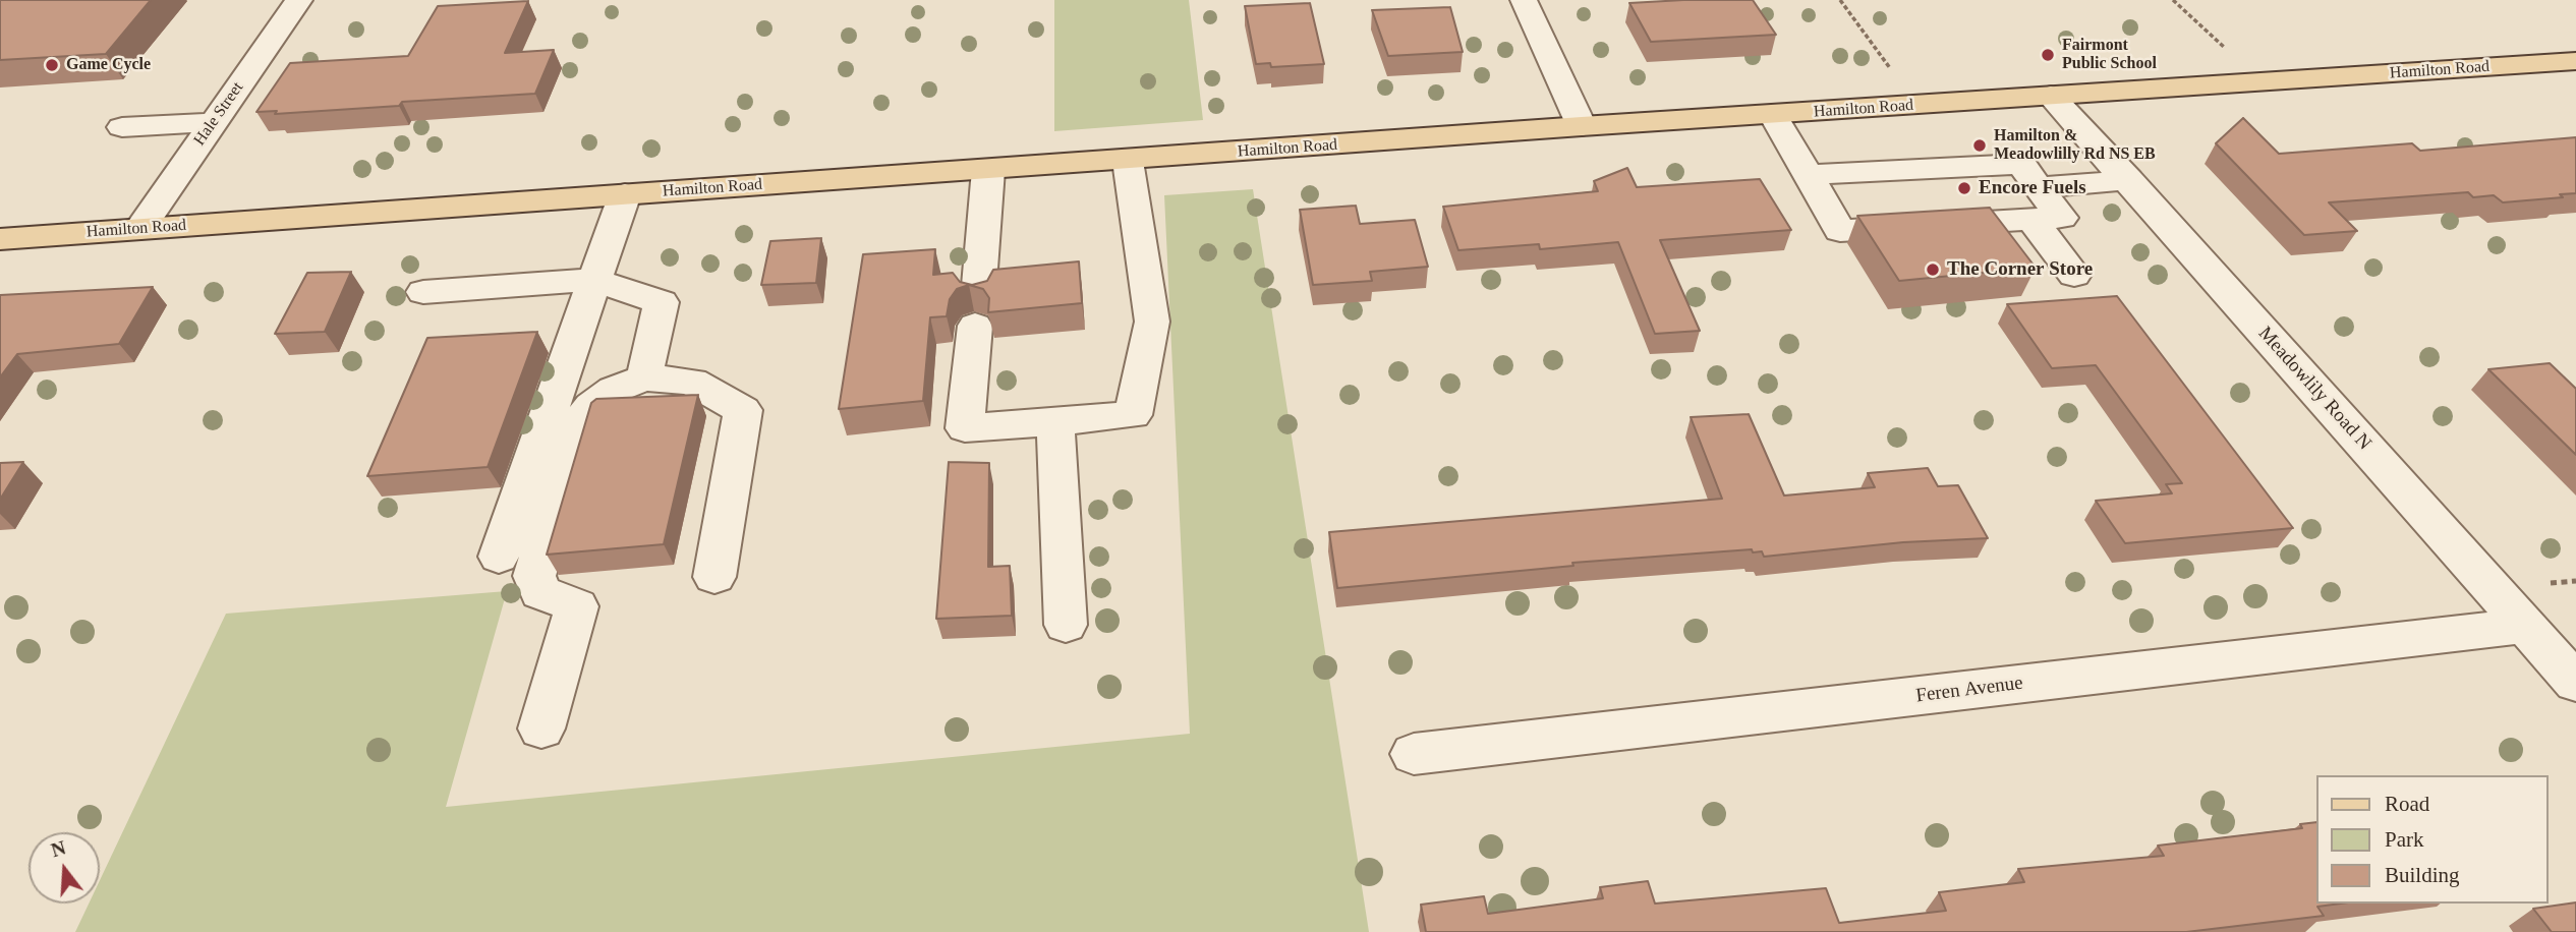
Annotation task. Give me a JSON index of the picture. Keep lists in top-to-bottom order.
{
  "streets": {
    "main road": ["Hamilton Road"],
    "street": ["Hale Street", "Meadowlily Road N", "Feren Avenue"]
  },
  "crossings": [
    ["Hamilton Road", "Hale Street"],
    ["Hamilton Road", "Meadowlily Road N"],
    ["Meadowlily Road N", "Feren Avenue"]
  ],
  "places": [
    "Fairmont Public School",
    "Game Cycle",
    "Hamilton & Meadowlilly Rd NS EB",
    "Encore Fuels",
    "The Corner Store"
  ],
  "legend": ["Road", "Park", "Building"],
  "north": "top"
}
